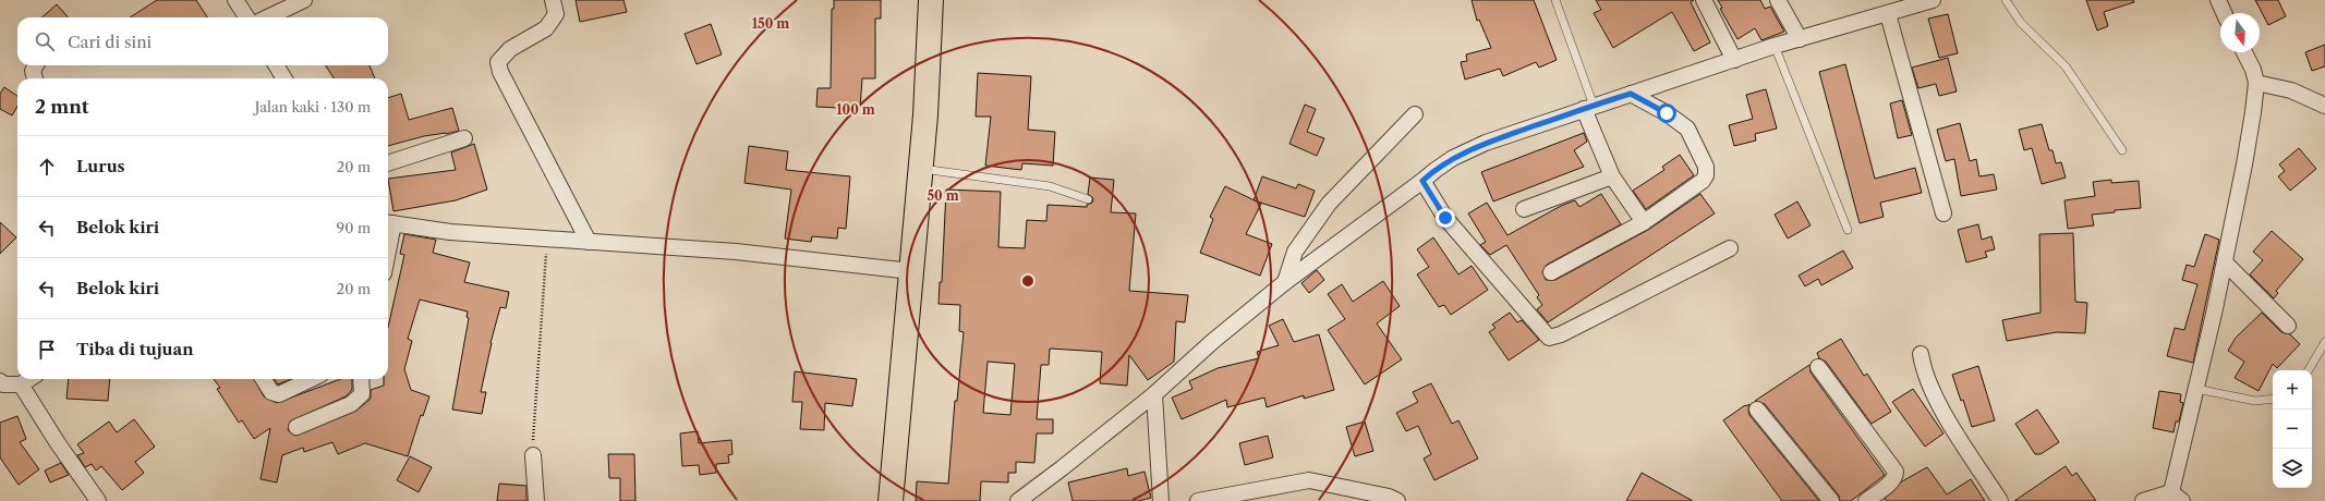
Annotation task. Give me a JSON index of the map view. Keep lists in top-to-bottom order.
{
  "north": "bottom",
  "page": {
    "search": "Cari di sini",
    "heading": ["2 mnt", "Jalan kaki · 130 m"],
    "list": [
      ["Lurus", "20 m"],
      ["Belok kiri", "90 m"],
      ["Belok kiri", "20 m"],
      "Tiba di tujuan"
    ],
    "map_buttons": ["+", "−"]
  },
  "rings": ["150 m", "100 m", "50 m"]
}
